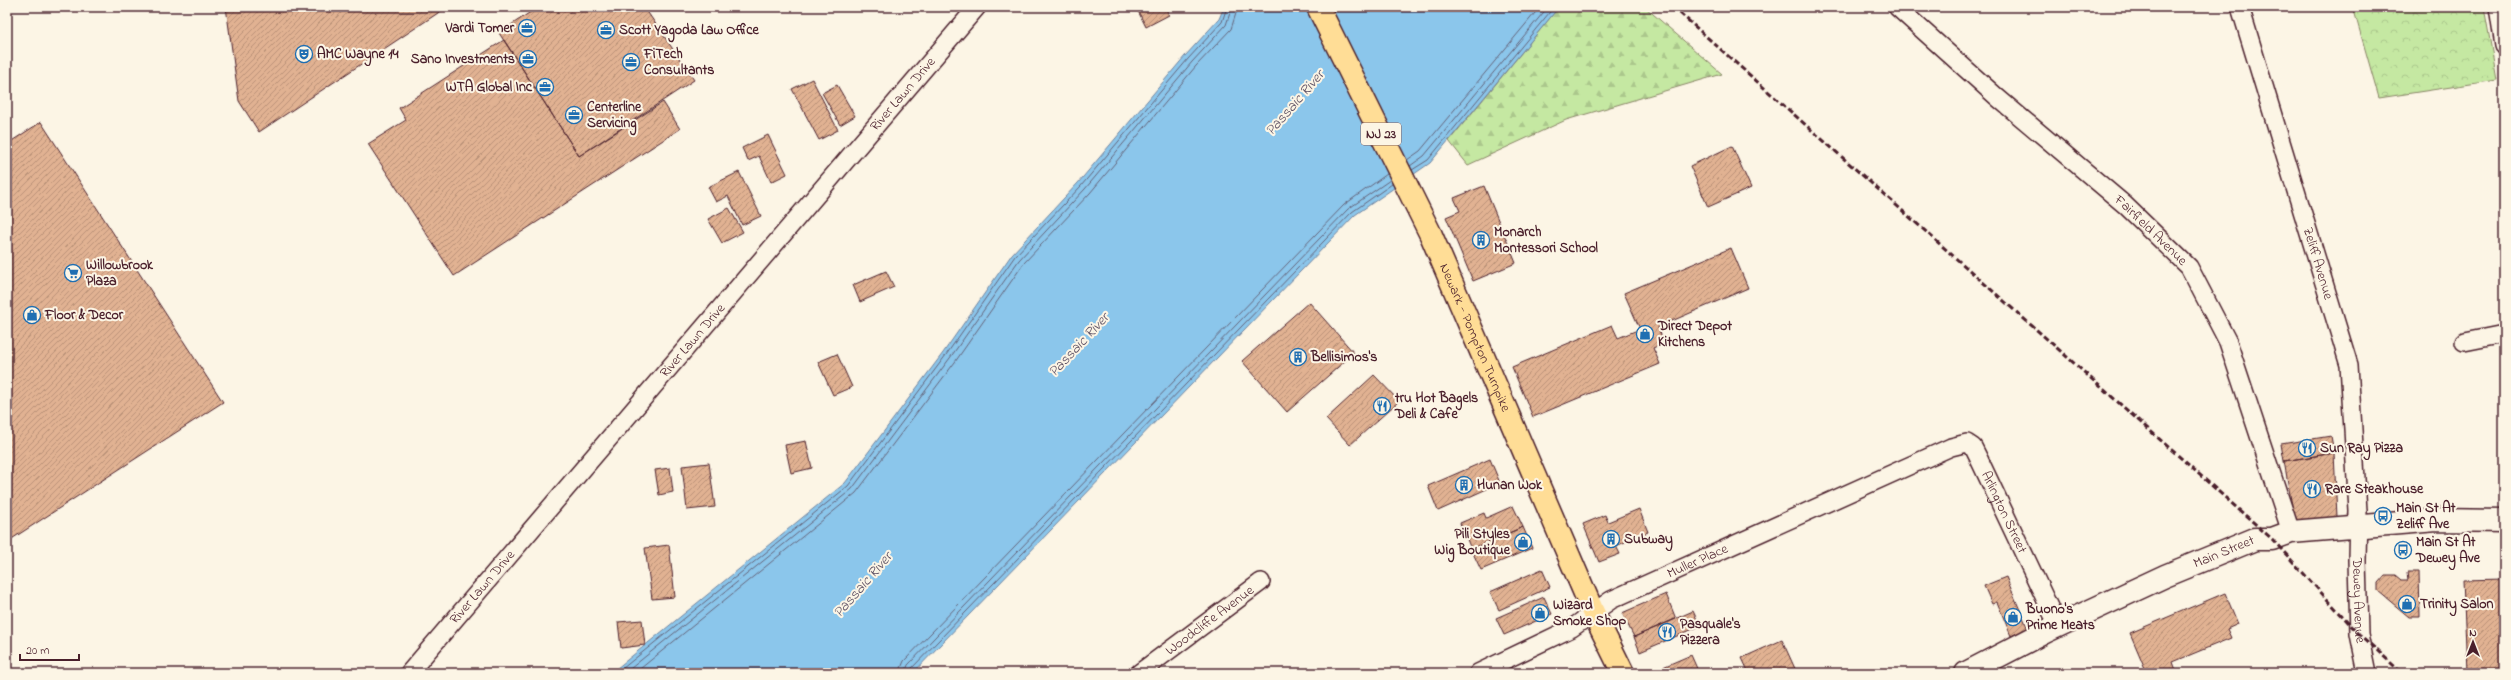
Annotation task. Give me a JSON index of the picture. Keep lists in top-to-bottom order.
{
  "streets": {
    "main road": ["NJ 23", "Newark - Pompton Turnpike", "Main Street"],
    "street": [
      "River Lawn Drive",
      "Fairfield Avenue",
      "Zeliff Avenue",
      "Arlington Street",
      "Muller Place",
      "Dewey Avenue",
      "Woodcliffe Avenue"
    ]
  },
  "crossings": [
    ["Fairfield Avenue", "Main Street"],
    ["Zeliff Avenue", "Main Street"],
    ["Zeliff Avenue", "Dewey Avenue"],
    ["Newark - Pompton Turnpike", "Muller Place"],
    ["Arlington Street", "Main Street"],
    ["Arlington Street", "Muller Place"],
    ["Main Street", "Dewey Avenue"]
  ],
  "water": ["Passaic River"],
  "places": {
    "office": [
      "Vardi Tomer",
      "Scott Yagoda Law Office",
      "Sano Investments",
      "FiTech Consultants",
      "WTA Global Inc",
      "Centerline Servicing"
    ],
    "theatre": ["AMC Wayne 14"],
    "building": [
      "Monarch Montessori School",
      "Bellisimos's",
      "Hunan Wok",
      "Subway"
    ],
    "supermarket": ["Willowbrook Plaza"],
    "shop": [
      "Floor & Decor",
      "Direct Depot Kitchens",
      "Pili Styles Wig Boutique",
      "Trinity Salon",
      "Wizard Smoke Shop",
      "Buono's Prime Meats"
    ],
    "restaurant": [
      "tru Hot Bagels Deli & Cafe",
      "Sun Ray Pizza",
      "Rare Steakhouse",
      "Pasquale's Pizzera"
    ],
    "bus stop": ["Main St At Zeliff Ave", "Main St At Dewey Ave"]
  },
  "scale_bar": "20 m",
  "north": "top"
}
